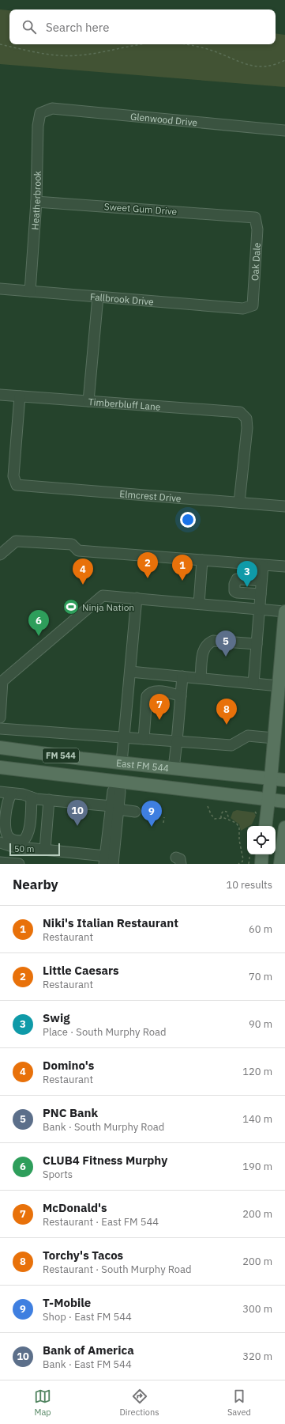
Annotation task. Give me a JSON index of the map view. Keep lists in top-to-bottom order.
{
  "streets": {
    "main road": ["FM 544", "East FM 544"],
    "street": [
      "Glenwood Drive",
      "Heatherbrook",
      "Sweet Gum Drive",
      "Oak Dale",
      "Fallbrook Drive",
      "Timberbluff Lane",
      "Elmcrest Drive"
    ]
  },
  "crossings": [
    ["Glenwood Drive", "Heatherbrook"],
    ["Heatherbrook", "Sweet Gum Drive"],
    ["Heatherbrook", "Fallbrook Drive"],
    ["Sweet Gum Drive", "Oak Dale"],
    ["Oak Dale", "Fallbrook Drive"],
    ["Timberbluff Lane", "Elmcrest Drive"],
    ["FM 544", "East FM 544"]
  ],
  "places": {
    "sports": ["Ninja Nation"]
  },
  "scale_bar": "50 m",
  "page": {
    "search": "Search here",
    "pins": [
      "2",
      "1",
      "4",
      "3",
      "6",
      "5",
      "7",
      "8",
      "10",
      "9"
    ],
    "scale": "50 m",
    "heading": ["Nearby", "10 results"],
    "list": [
      {
        "mark": "1",
        "name": "Niki's Italian Restaurant",
        "note": "Restaurant",
        "value": "60 m"
      },
      {
        "mark": "2",
        "name": "Little Caesars",
        "note": "Restaurant",
        "value": "70 m"
      },
      {
        "mark": "3",
        "name": "Swig",
        "note": "Place · South Murphy Road",
        "value": "90 m"
      },
      {
        "mark": "4",
        "name": "Domino's",
        "note": "Restaurant",
        "value": "120 m"
      },
      {
        "mark": "5",
        "name": "PNC Bank",
        "note": "Bank · South Murphy Road",
        "value": "140 m"
      },
      {
        "mark": "6",
        "name": "CLUB4 Fitness Murphy",
        "note": "Sports",
        "value": "190 m"
      },
      {
        "mark": "7",
        "name": "McDonald's",
        "note": "Restaurant · East FM 544",
        "value": "200 m"
      },
      {
        "mark": "8",
        "name": "Torchy's Tacos",
        "note": "Restaurant · South Murphy Road",
        "value": "200 m"
      },
      {
        "mark": "9",
        "name": "T-Mobile",
        "note": "Shop · East FM 544",
        "value": "300 m"
      },
      {
        "mark": "10",
        "name": "Bank of America",
        "note": "Bank · East FM 544",
        "value": "320 m"
      }
    ],
    "nav": ["Map", "Directions", "Saved"]
  }
}
